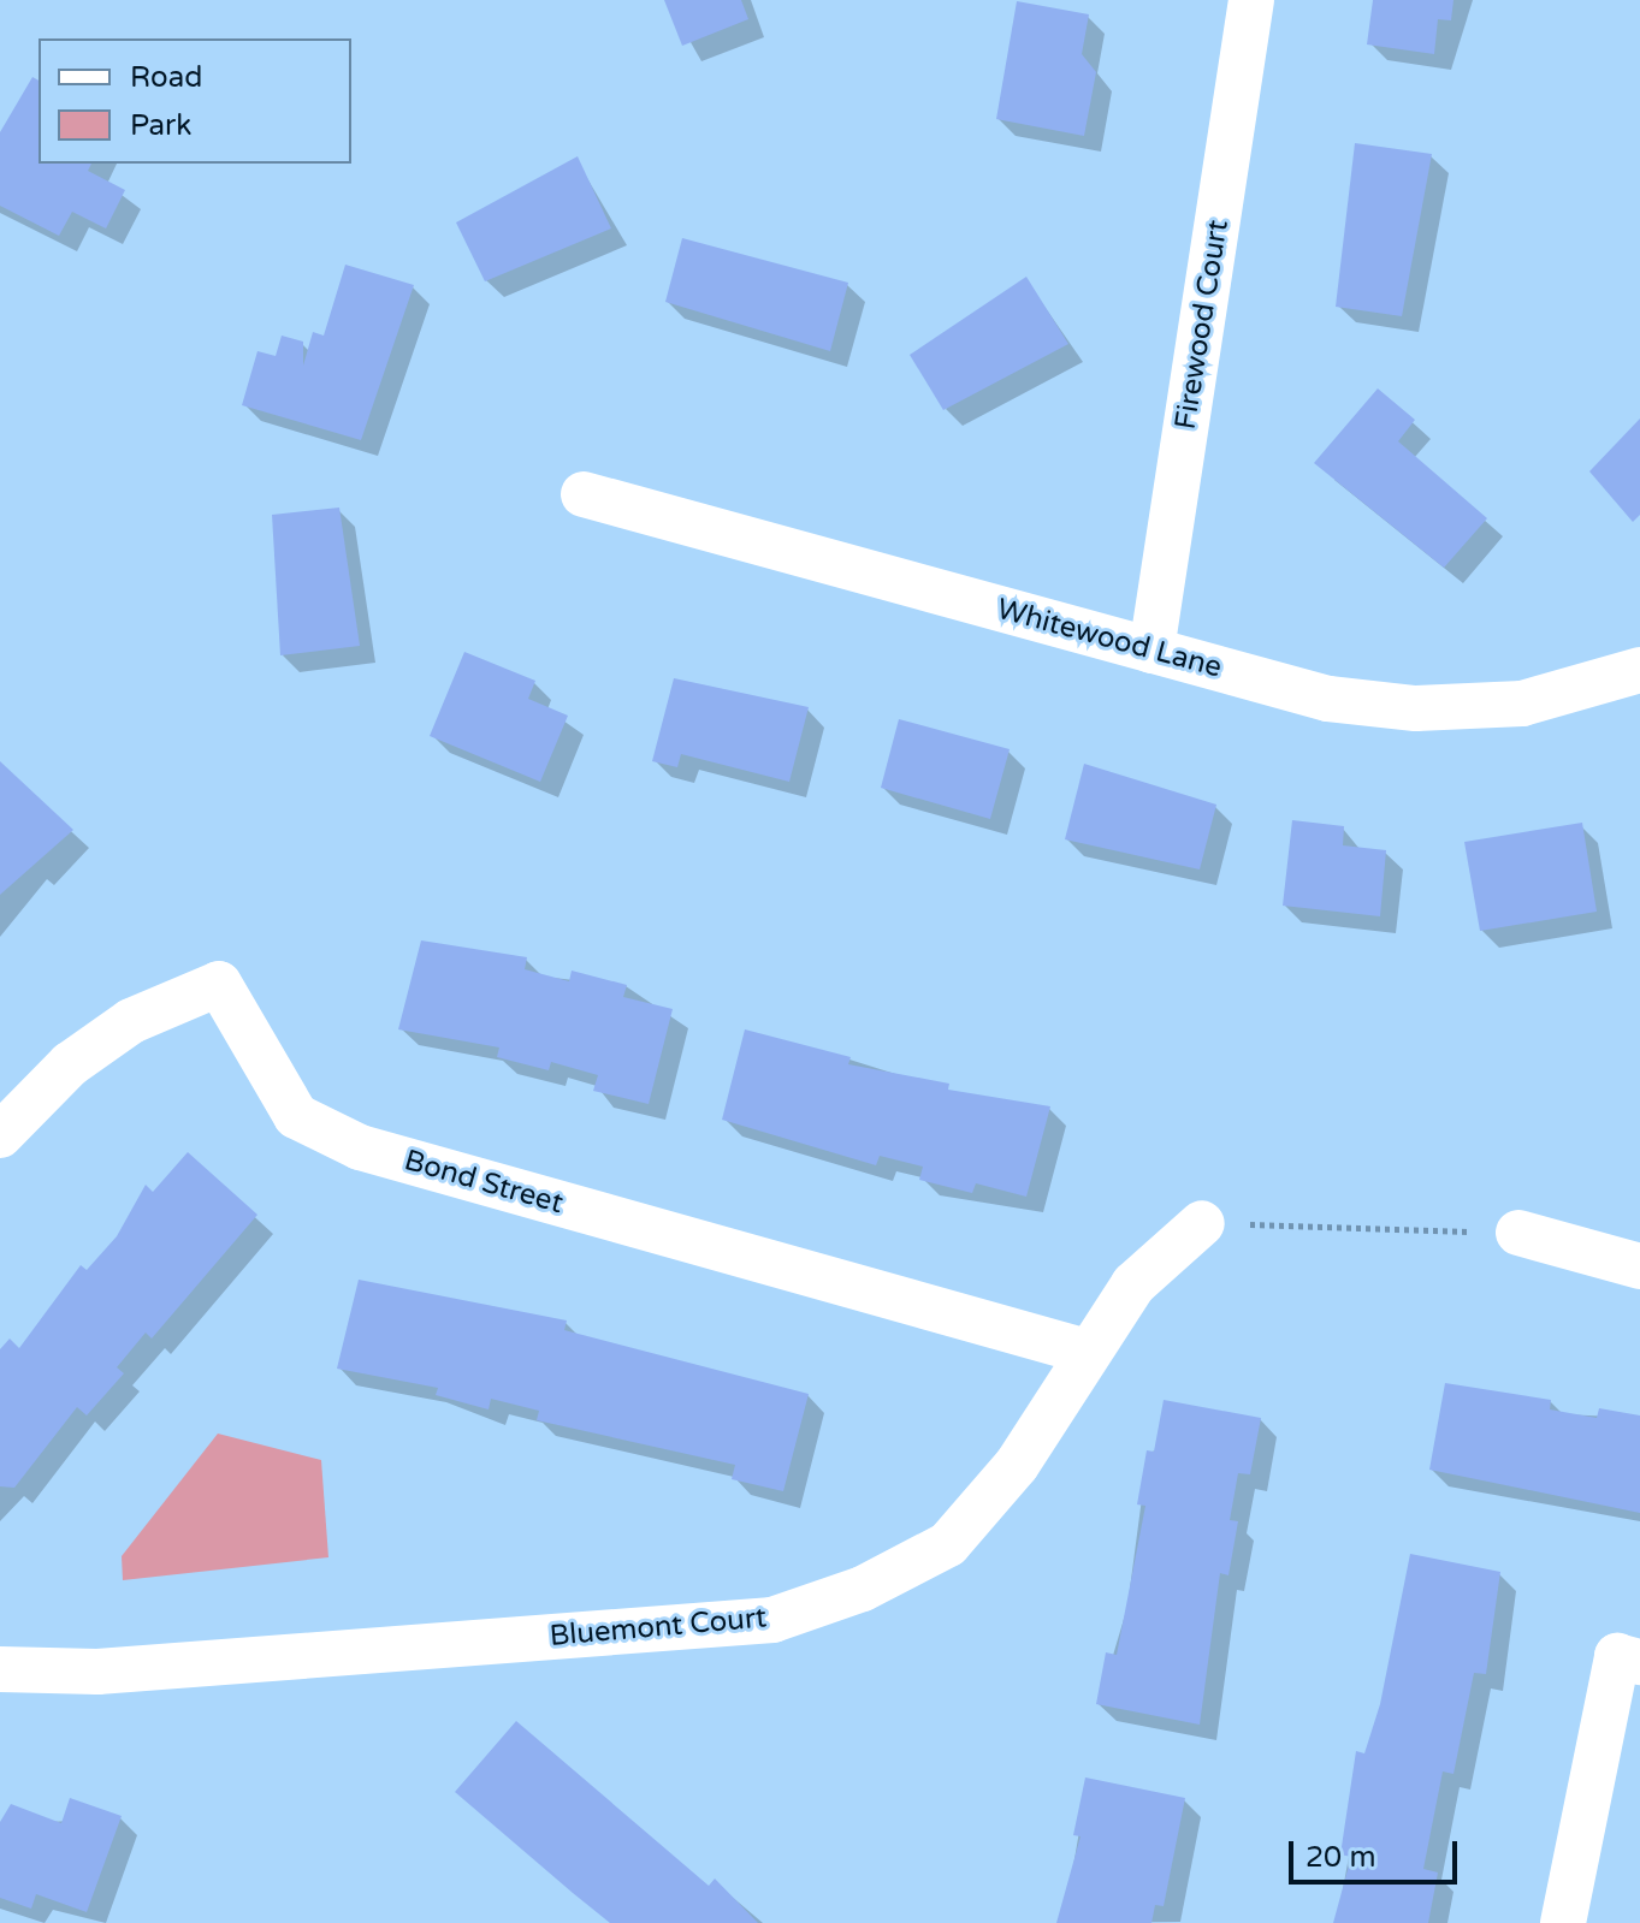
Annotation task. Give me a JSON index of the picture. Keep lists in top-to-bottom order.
{
  "streets": {
    "street": [
      "Firewood Court",
      "Whitewood Lane",
      "Bond Street",
      "Bluemont Court"
    ]
  },
  "crossings": [
    ["Firewood Court", "Whitewood Lane"],
    ["Bond Street", "Bluemont Court"]
  ],
  "legend": ["Road", "Park"],
  "scale_bar": "20 m"
}
